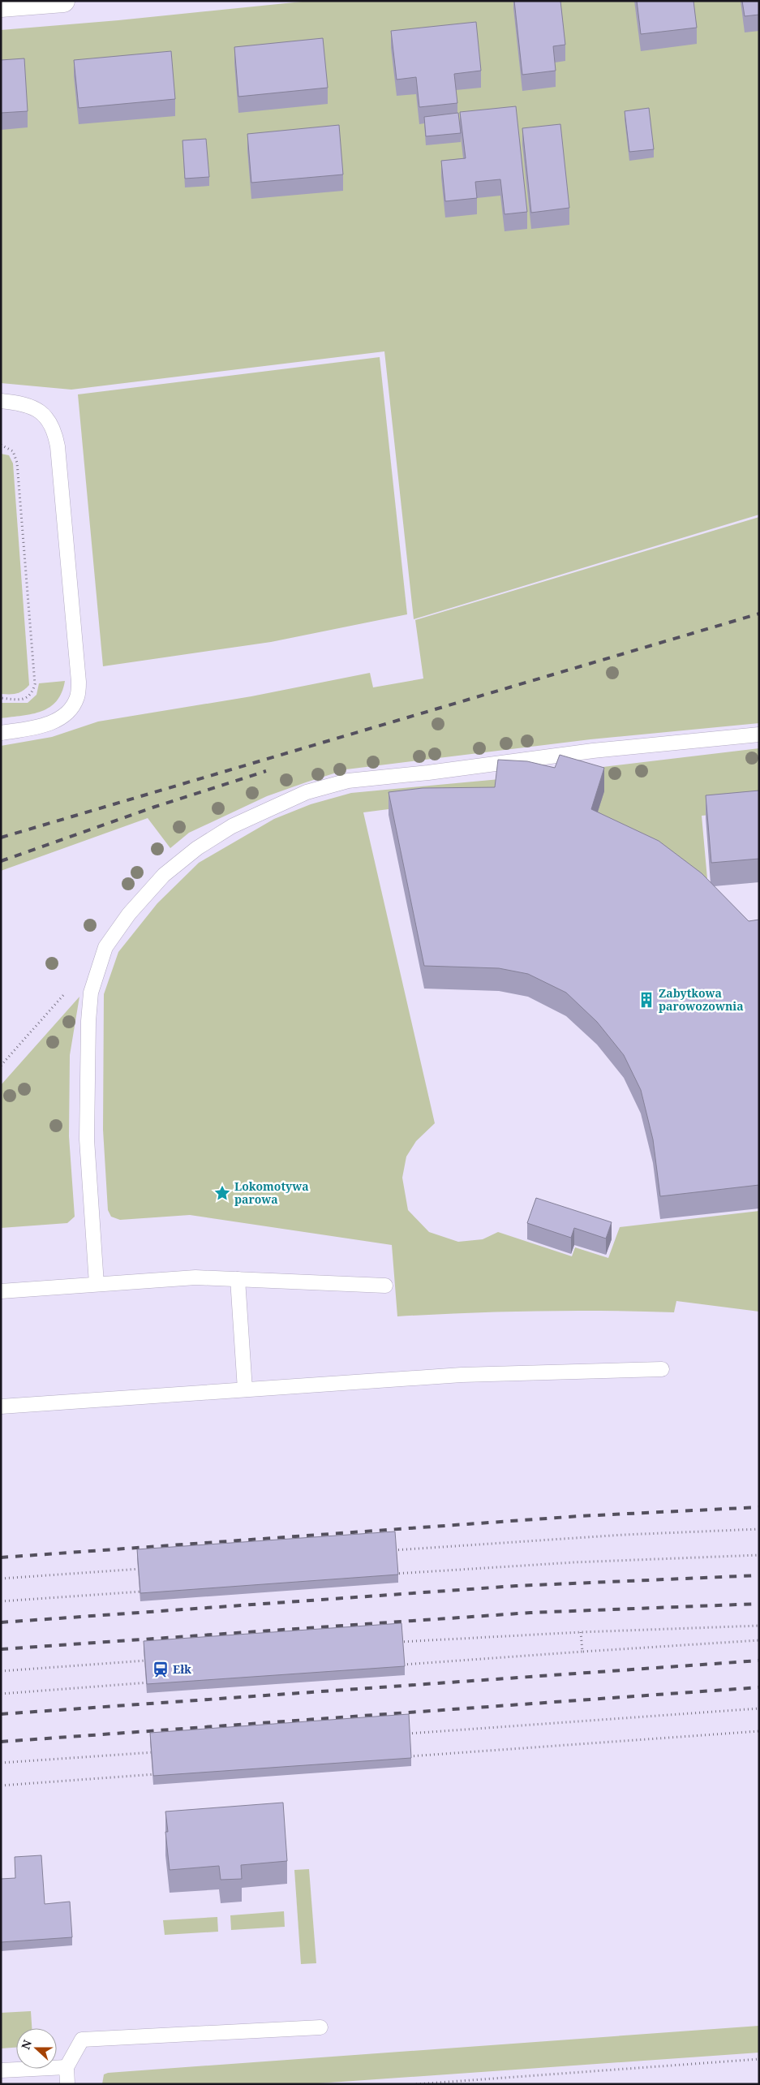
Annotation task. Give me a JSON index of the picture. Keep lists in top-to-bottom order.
{
  "places": {
    "building": ["Zabytkowa parowozownia"],
    "place": ["Lokomotywa parowa"],
    "station": ["Ełk"]
  },
  "north": "left"
}
